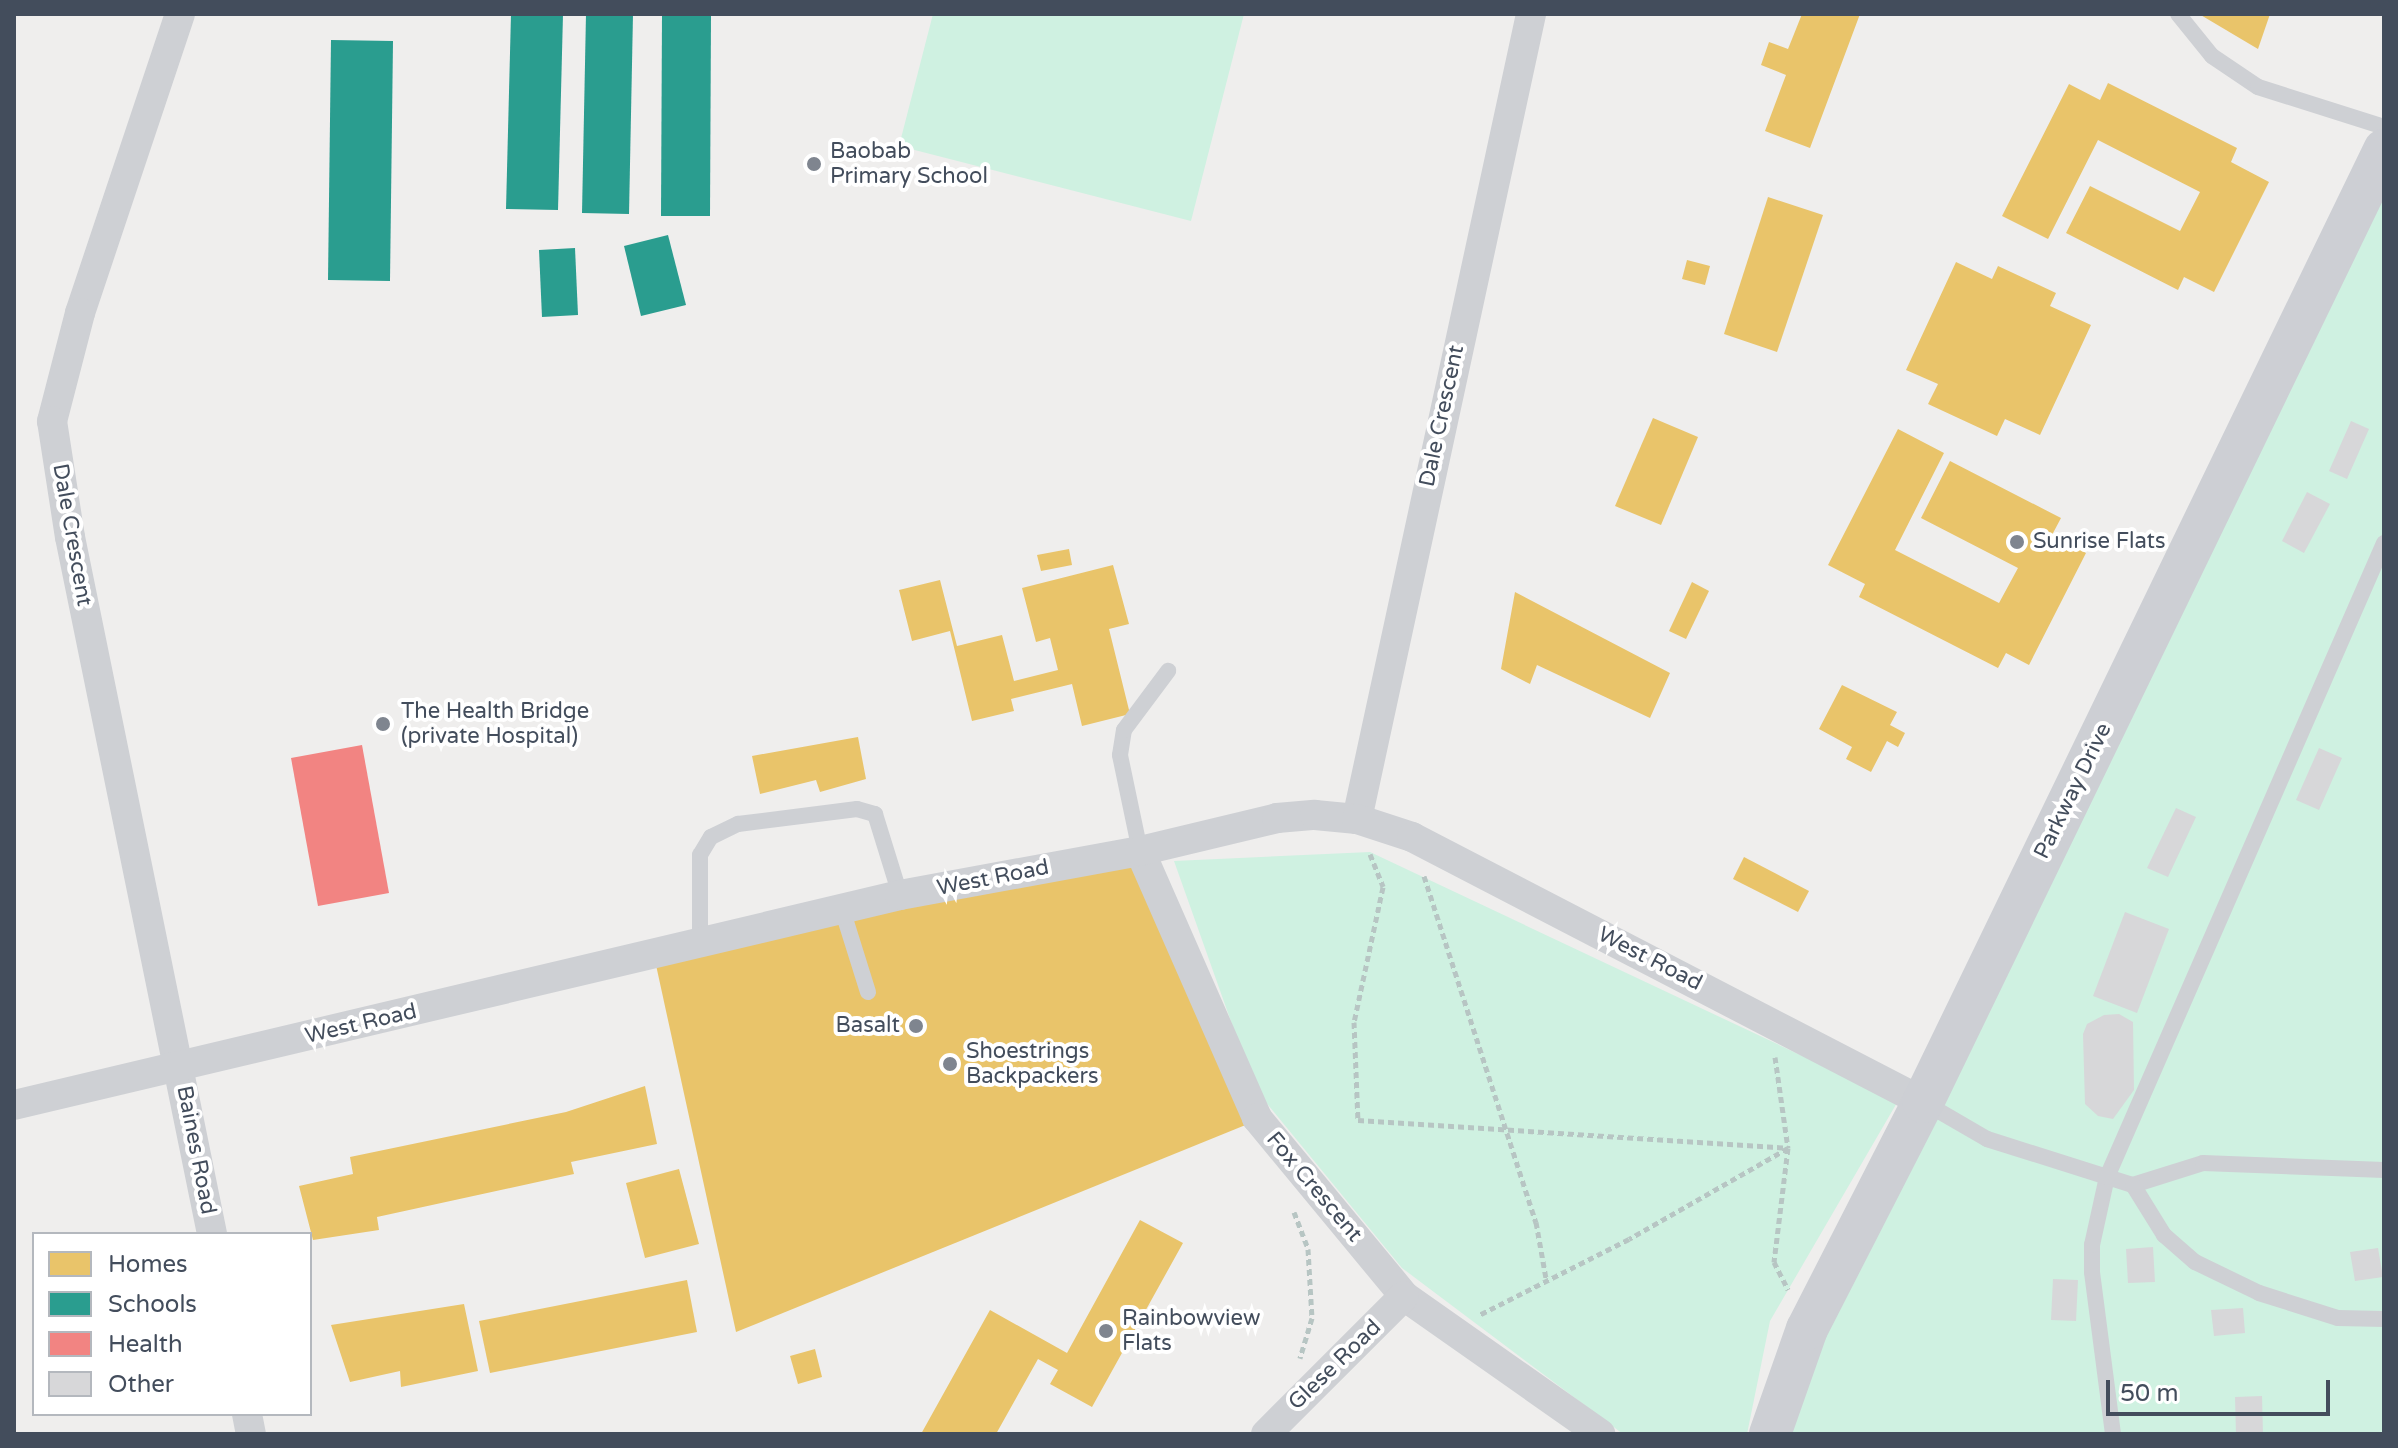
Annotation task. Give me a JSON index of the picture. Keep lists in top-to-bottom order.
{
  "streets": {
    "street": [
      "Dale Crescent",
      "Parkway Drive",
      "West Road",
      "Baines Road",
      "Fox Crescent",
      "Glese Road"
    ]
  },
  "crossings": [
    ["Dale Crescent", "West Road"],
    ["Dale Crescent", "Baines Road"],
    ["Parkway Drive", "West Road"],
    ["West Road", "Baines Road"],
    ["West Road", "Fox Crescent"],
    ["Fox Crescent", "Glese Road"]
  ],
  "places": [
    "Baobab Primary School",
    "Sunrise Flats",
    "The Health Bridge (private Hospital)",
    "Basalt",
    "Shoestrings Backpackers",
    "Rainbowview Flats"
  ],
  "legend": [
    "Homes",
    "Schools",
    "Health",
    "Other"
  ],
  "scale_bar": "50 m"
}
